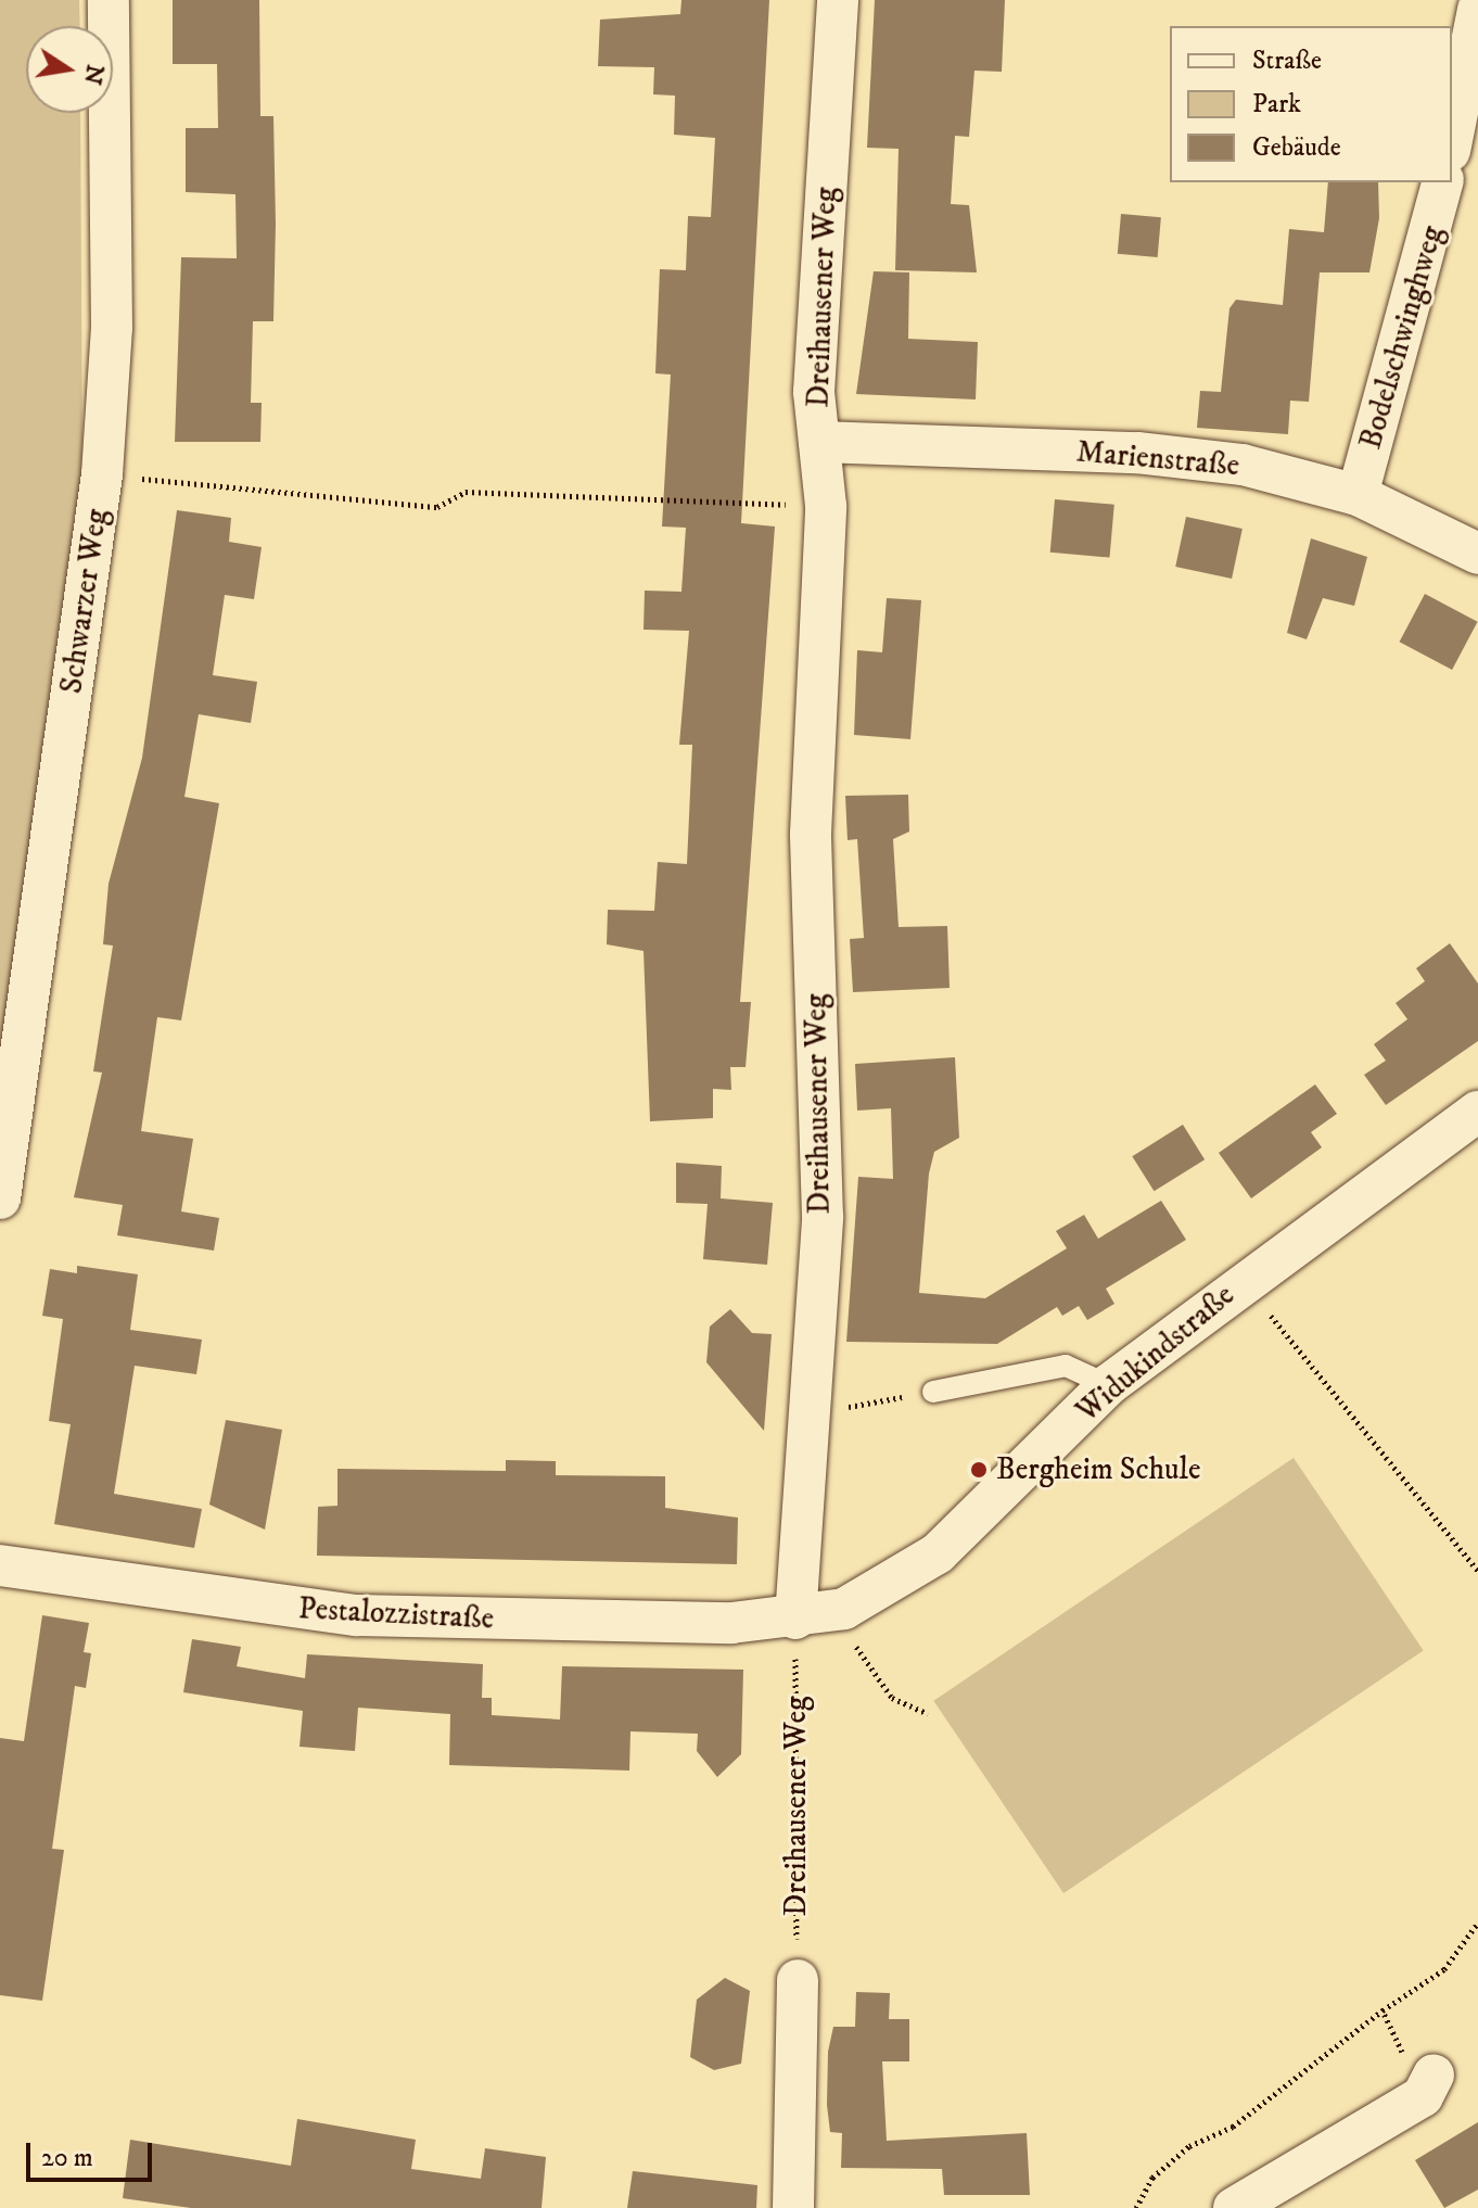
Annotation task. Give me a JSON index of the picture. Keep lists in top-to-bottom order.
{
  "streets": {
    "street": [
      "Dreihausener Weg",
      "Bodelschwinghweg",
      "Marienstraße",
      "Schwarzer Weg",
      "Widukindstraße",
      "Pestalozzistraße"
    ]
  },
  "crossings": [
    ["Dreihausener Weg", "Marienstraße"],
    ["Dreihausener Weg", "Widukindstraße"],
    ["Dreihausener Weg", "Pestalozzistraße"],
    ["Bodelschwinghweg", "Marienstraße"],
    ["Widukindstraße", "Pestalozzistraße"]
  ],
  "places": ["Bergheim Schule"],
  "legend": ["Straße", "Park", "Gebäude"],
  "scale_bar": "20 m",
  "north": "right"
}
